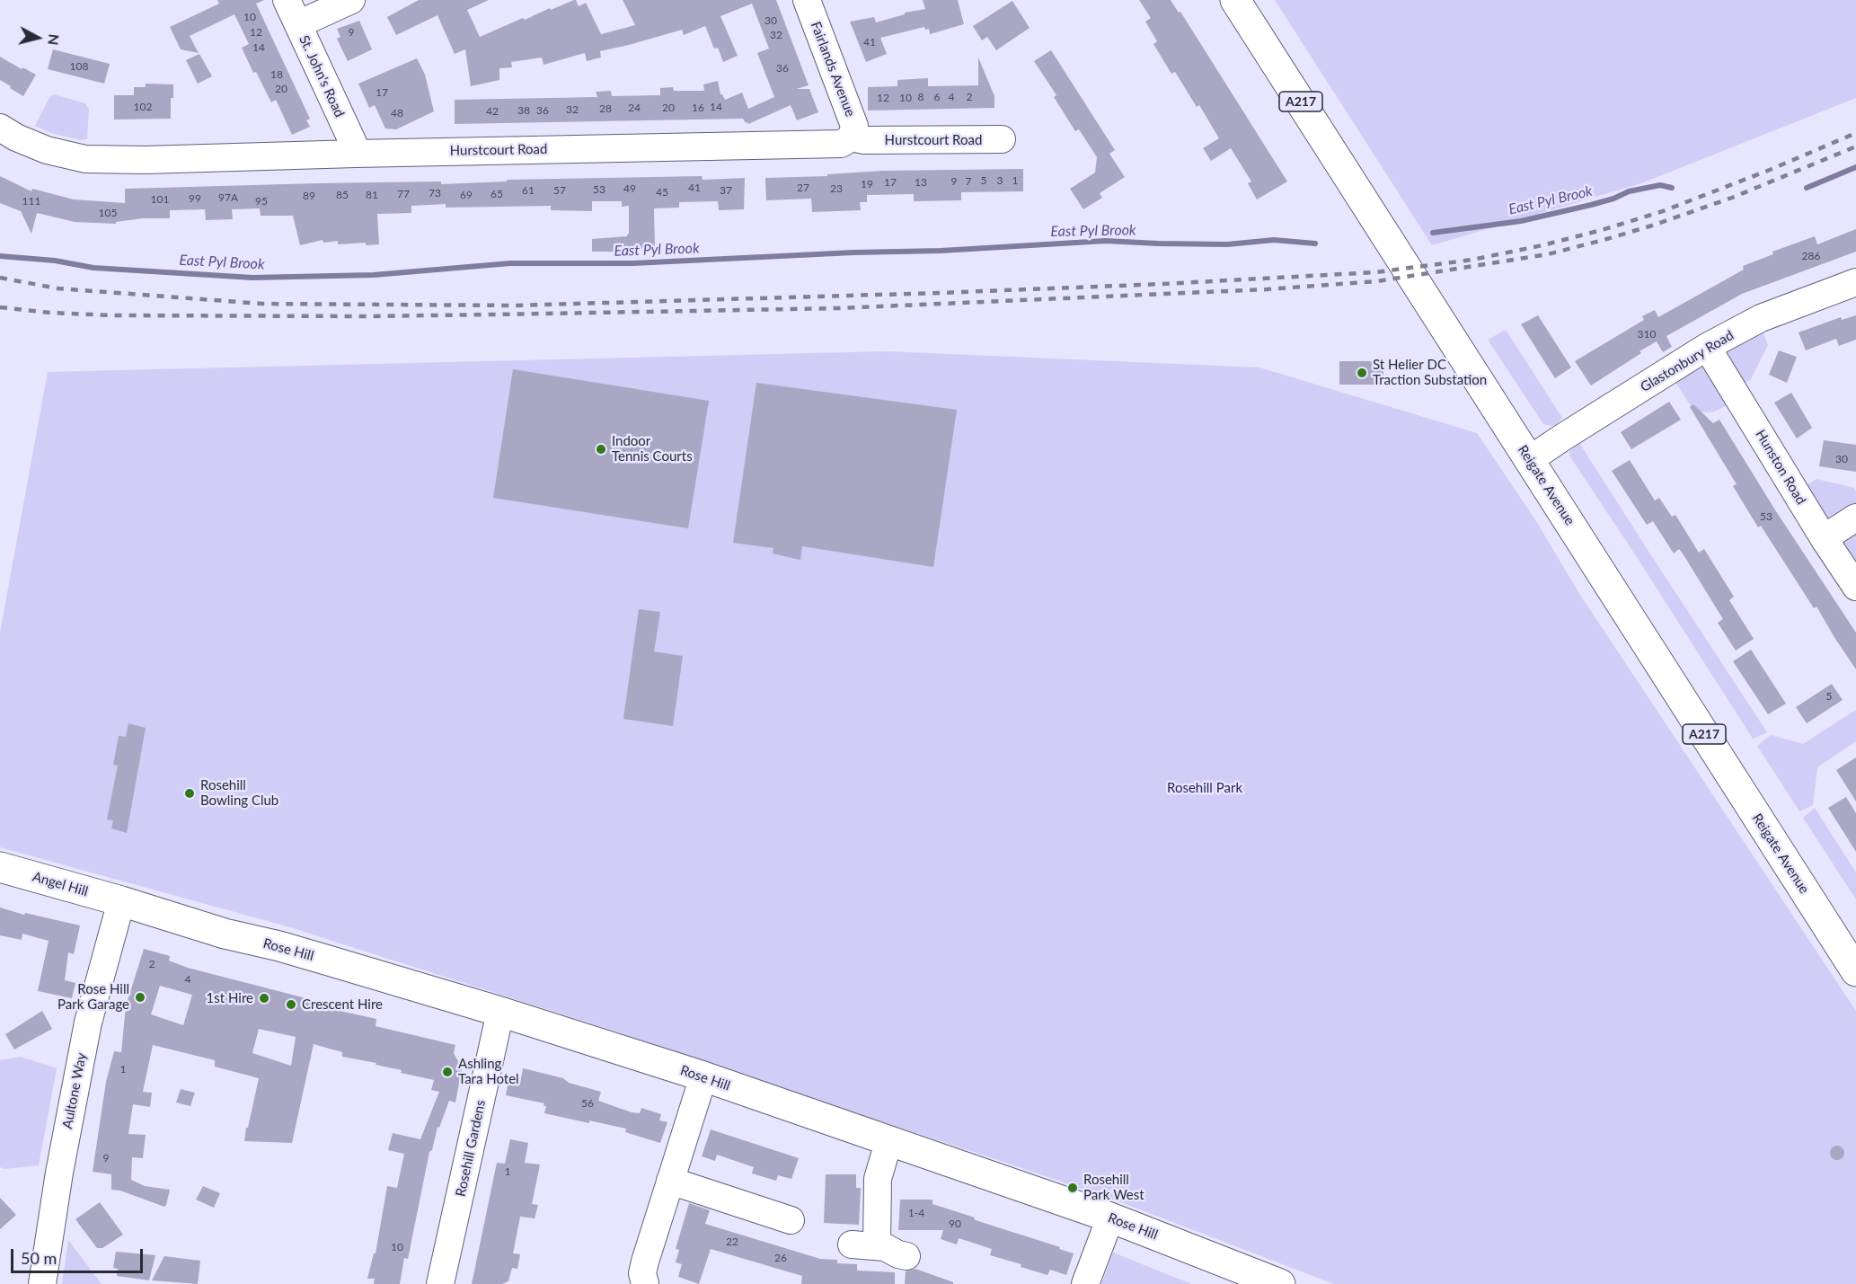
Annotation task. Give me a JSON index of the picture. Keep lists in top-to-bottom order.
{
  "streets": {
    "main road": [
      "A217",
      "Reigate Avenue",
      "Angel Hill",
      "Rose Hill"
    ],
    "street": [
      "Fairlands Avenue",
      "St. John's Road",
      "Hurstcourt Road",
      "Glastonbury Road",
      "Hunston Road",
      "Aultone Way",
      "Rosehill Gardens"
    ]
  },
  "crossings": [
    ["Fairlands Avenue", "Hurstcourt Road"],
    ["St. John's Road", "Hurstcourt Road"],
    ["Glastonbury Road", "Hunston Road"],
    ["Glastonbury Road", "Reigate Avenue"],
    ["Angel Hill", "Rose Hill"],
    ["Angel Hill", "Aultone Way"],
    ["Rose Hill", "Aultone Way"],
    ["Rose Hill", "Rosehill Gardens"]
  ],
  "water": ["East Pyl Brook"],
  "parks": ["Rosehill Park"],
  "places": [
    "St Helier DC Traction Substation",
    "Indoor Tennis Courts",
    "Rosehill Bowling Club",
    "Rose Hill Park Garage",
    "1st Hire",
    "Crescent Hire",
    "Ashling Tara Hotel",
    "Rosehill Park West"
  ],
  "house_numbers": [
    "10",
    "30",
    "12",
    "9",
    "32",
    "41",
    "14",
    "108",
    "36",
    "18",
    "20",
    "17",
    "8",
    "6",
    "4",
    "2",
    "12",
    "10",
    "102",
    "14",
    "24",
    "20",
    "16",
    "28",
    "32",
    "38",
    "36",
    "42",
    "48",
    "5",
    "3",
    "1",
    "9",
    "7",
    "17",
    "13",
    "19",
    "41",
    "27",
    "49",
    "23",
    "53",
    "61",
    "57",
    "37",
    "45",
    "73",
    "77",
    "65",
    "85",
    "81",
    "69",
    "89",
    "97A",
    "99",
    "101",
    "111",
    "95",
    "105",
    "286",
    "310",
    "30",
    "53",
    "5",
    "2",
    "4",
    "1",
    "56",
    "9",
    "1",
    "1-4",
    "90",
    "22",
    "10",
    "26"
  ],
  "scale_bar": "50 m",
  "north": "right"
}
